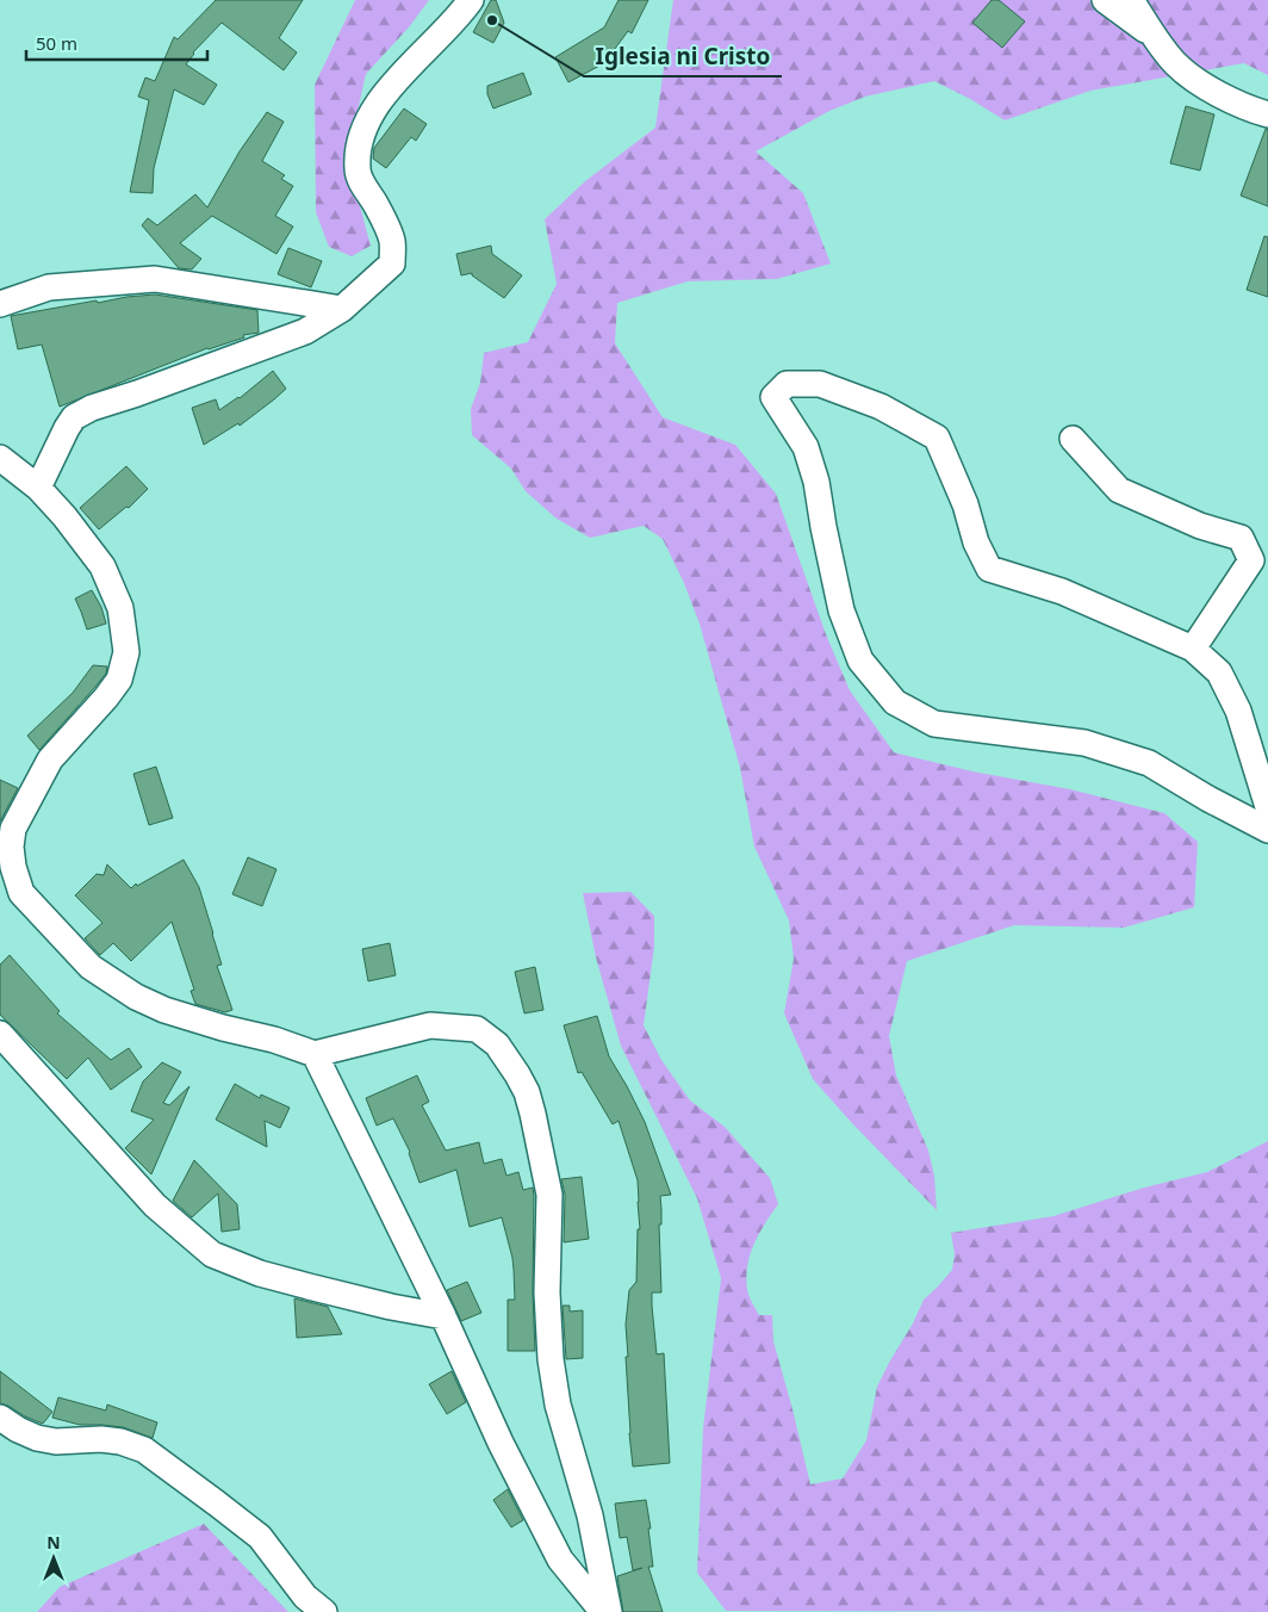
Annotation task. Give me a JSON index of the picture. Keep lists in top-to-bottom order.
{
  "places": ["Iglesia ni Cristo"],
  "scale_bar": "50 m",
  "north": "top"
}
